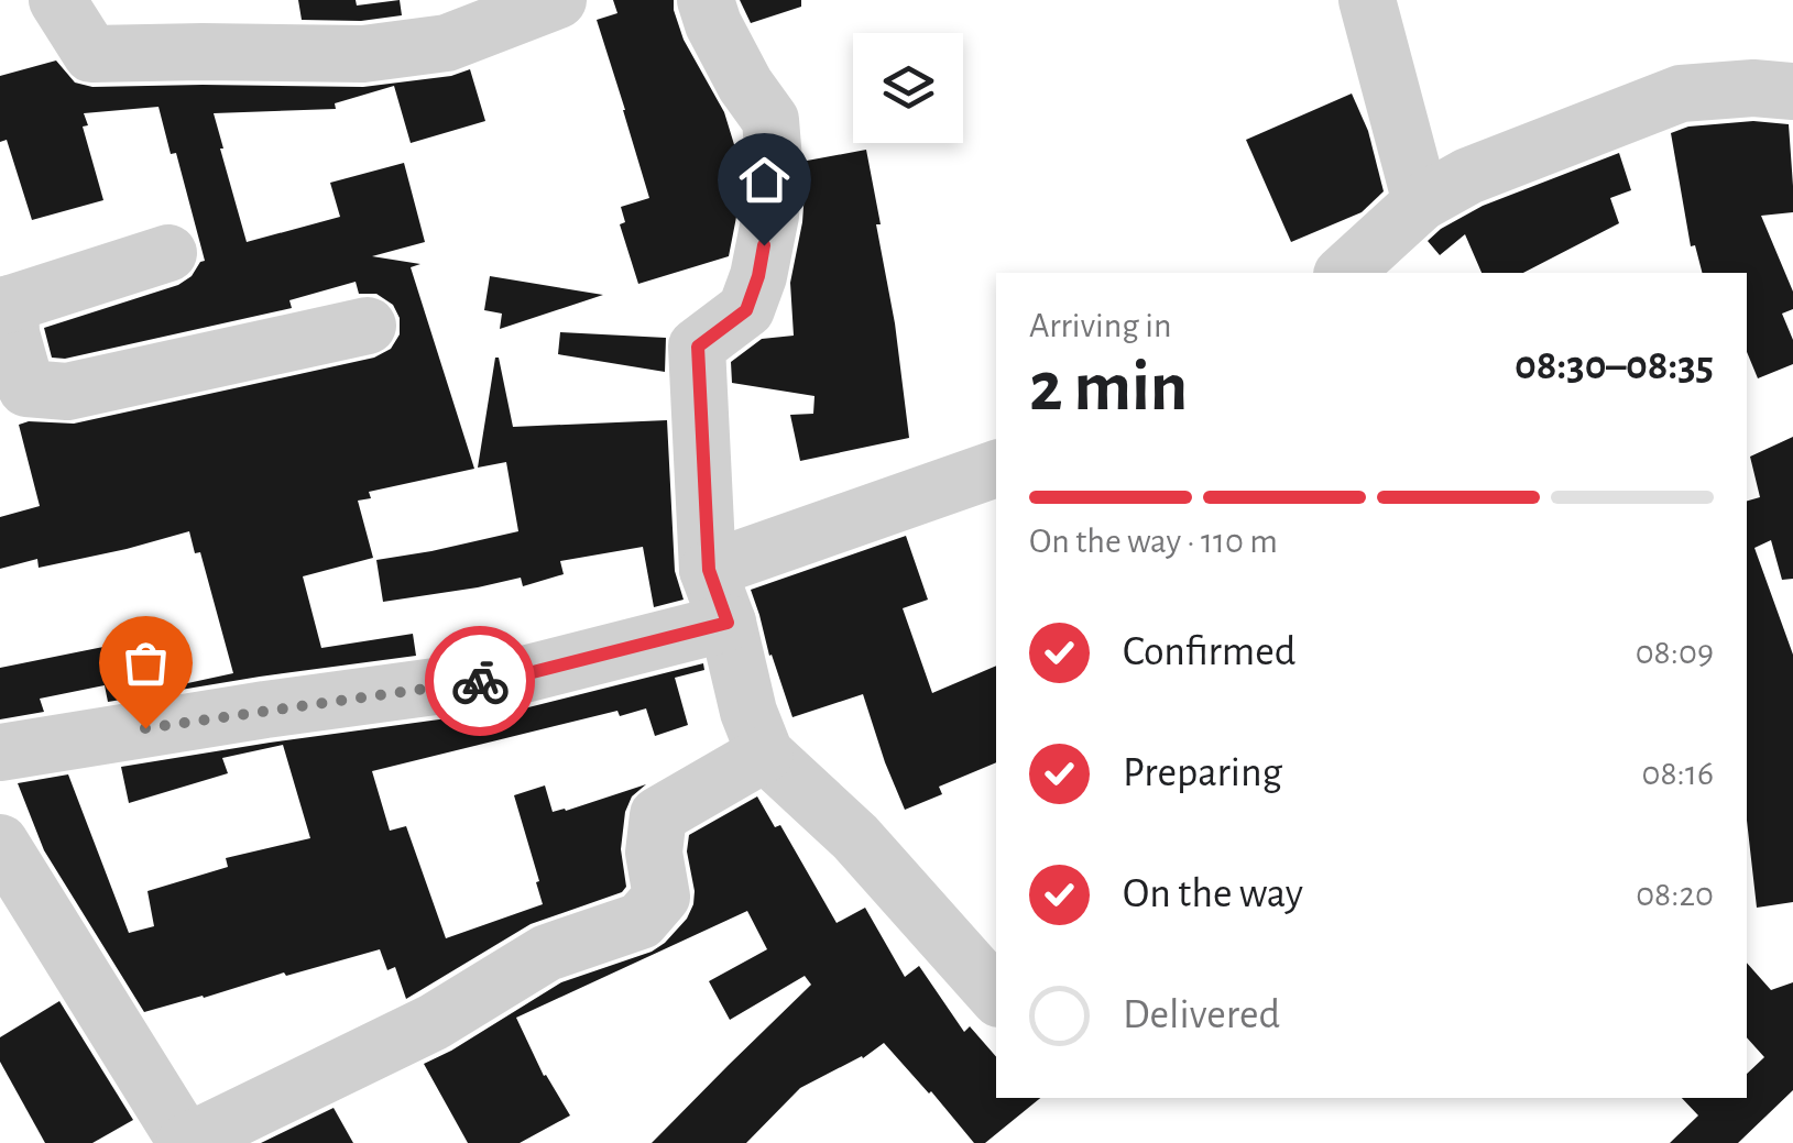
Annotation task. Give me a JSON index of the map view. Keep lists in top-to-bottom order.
{
  "page": {
    "heading": ["2 min", "Arriving in", "08:30–08:35"],
    "bar": "On the way · 110 m",
    "list": [
      ["Confirmed", "08:09"],
      ["Preparing", "08:16"],
      ["On the way", "08:20"],
      "Delivered"
    ]
  }
}
